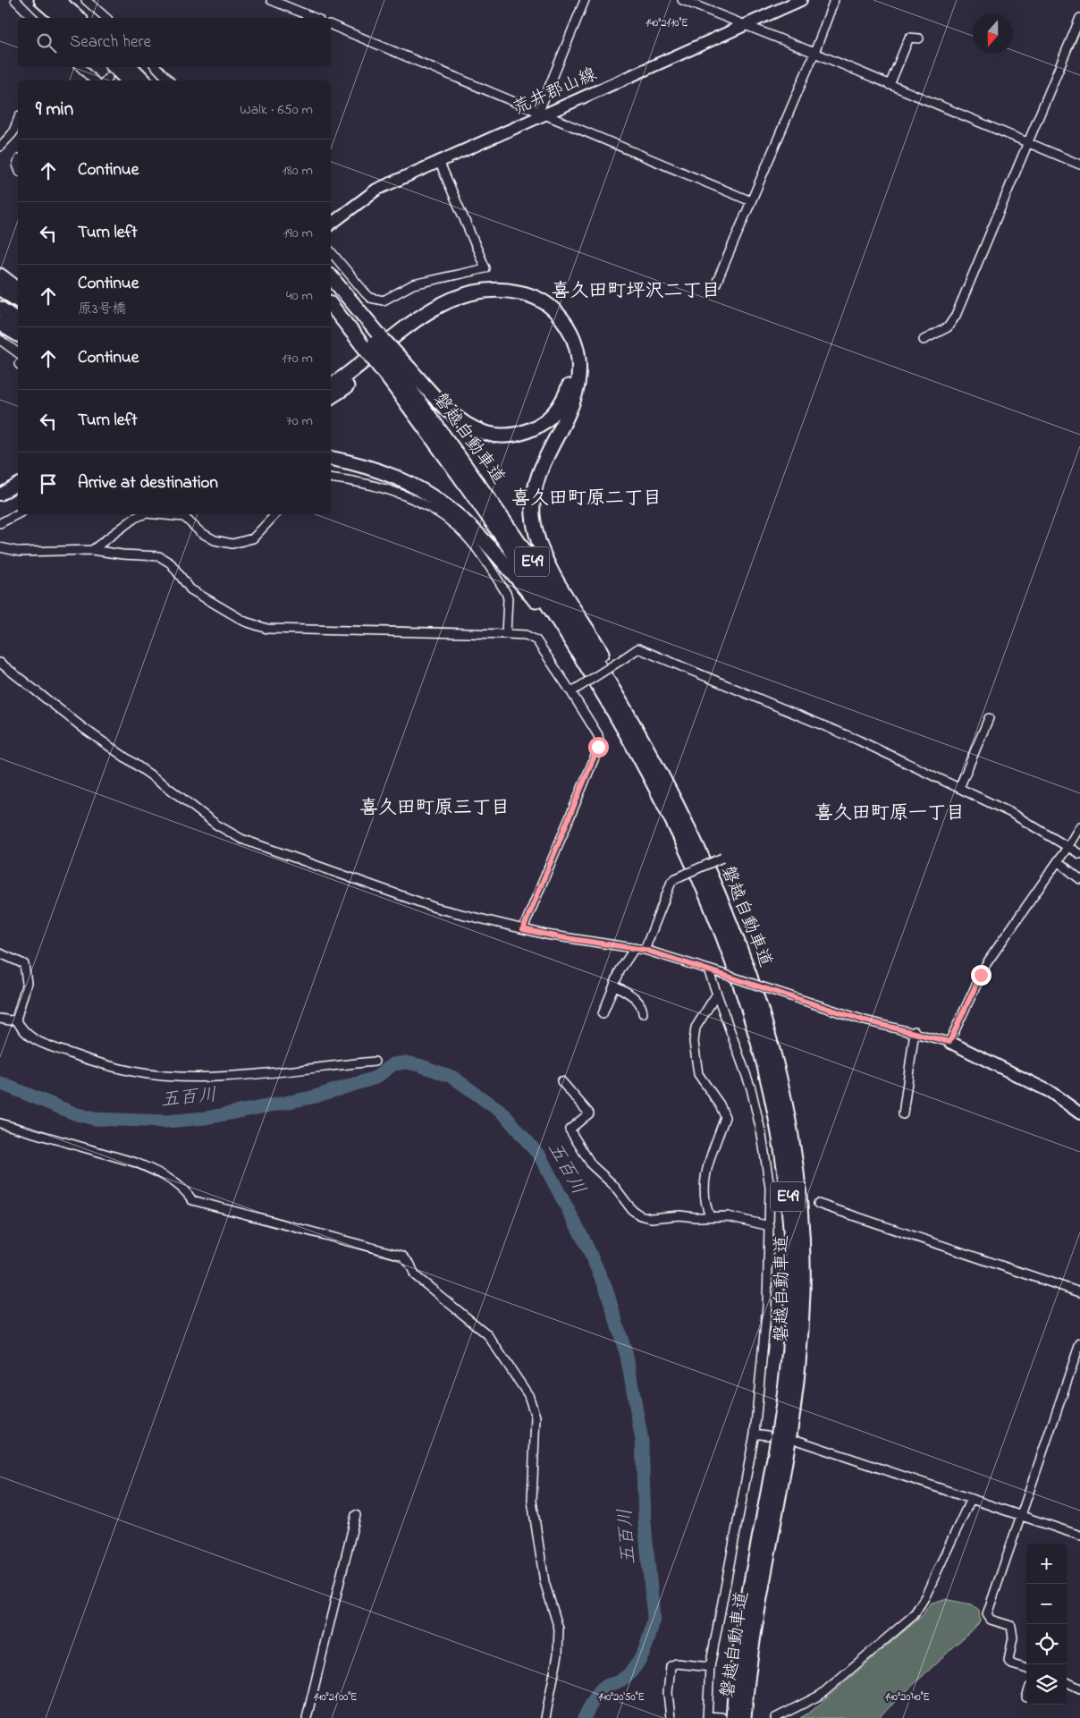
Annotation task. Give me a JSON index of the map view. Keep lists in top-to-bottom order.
{
  "streets": {
    "highway": ["磐越自動車道", "E49"],
    "main road": ["荒井郡山線"]
  },
  "districts": [
    "喜久田町坪沢二丁目",
    "喜久田町原二丁目",
    "喜久田町原三丁目",
    "喜久田町原一丁目"
  ],
  "water": ["五百川"],
  "north": "bottom",
  "page": {
    "search": "Search here",
    "heading": ["9 min", "Walk · 650 m"],
    "list": [
      ["Continue", "180 m"],
      ["Turn left", "190 m"],
      ["Continue", "原3号橋", "40 m"],
      ["Continue", "170 m"],
      ["Turn left", "70 m"],
      "Arrive at destination"
    ],
    "map_buttons": ["+", "−"]
  },
  "coordinates": [
    "140°21'10\"E",
    "140°21'00\"E",
    "140°20'50\"E",
    "140°20'40\"E"
  ]
}
